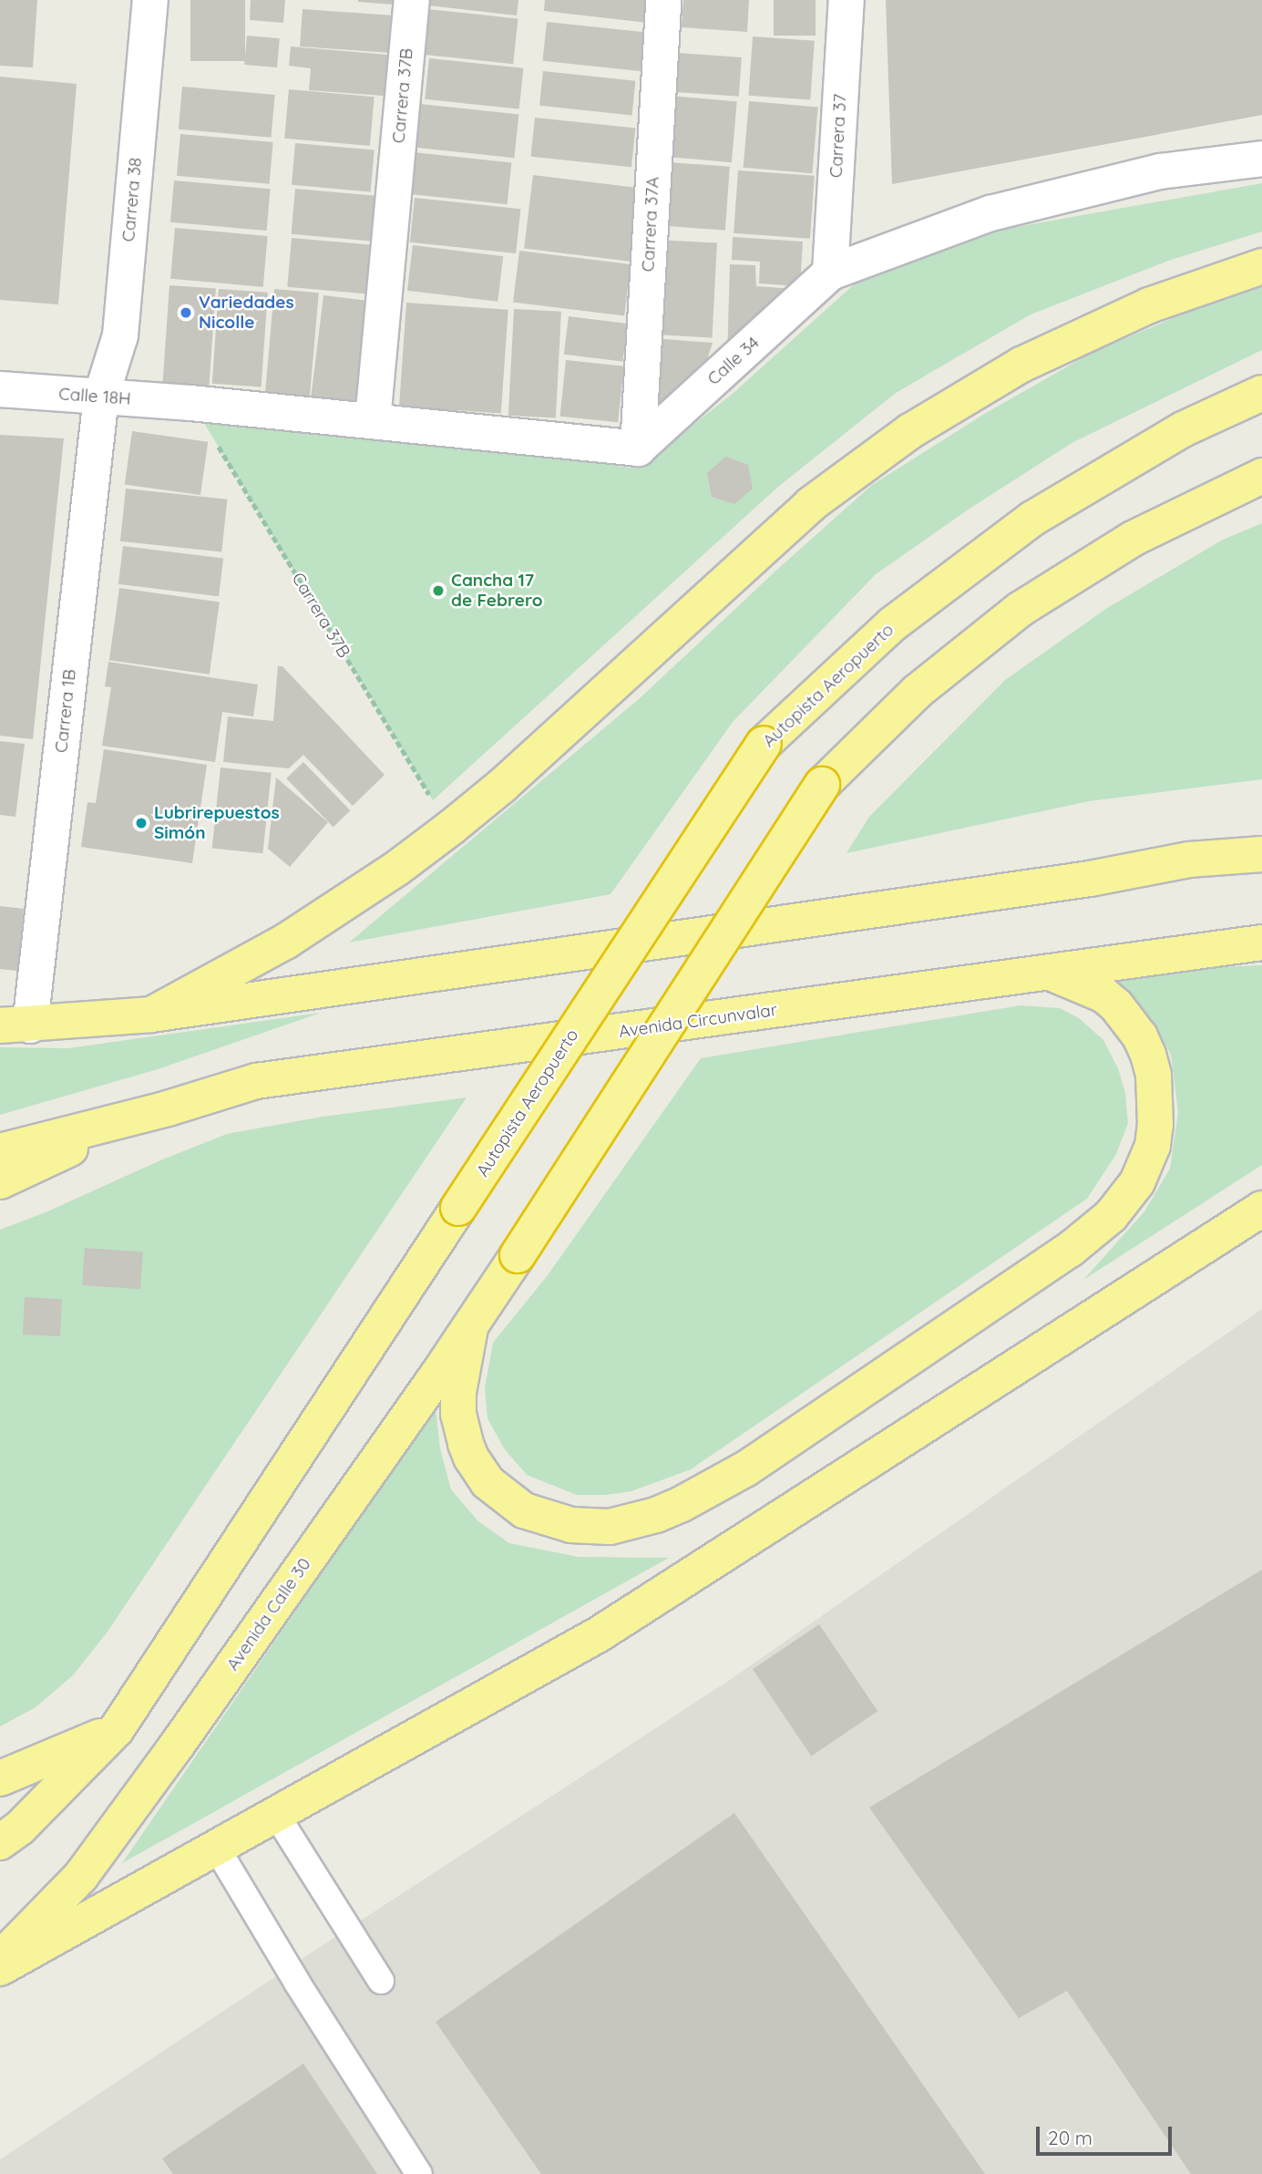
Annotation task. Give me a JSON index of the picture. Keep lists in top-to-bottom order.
{
  "streets": {
    "highway": ["Autopista Aeropuerto", "Avenida Circunvalar", "Avenida Calle 30"],
    "street": [
      "Carrera 37B",
      "Carrera 37",
      "Carrera 38",
      "Carrera 37A",
      "Calle 34",
      "Calle 18H",
      "Carrera 1B"
    ]
  },
  "crossings": [
    ["Carrera 37B", "Calle 18H"],
    ["Carrera 37", "Calle 34"],
    ["Carrera 38", "Calle 18H"],
    ["Carrera 38", "Carrera 1B"],
    ["Carrera 37A", "Calle 34"],
    ["Calle 18H", "Carrera 1B"]
  ],
  "places": ["Variedades Nicolle", "Cancha 17 de Febrero", "Lubrirepuestos Simón"],
  "scale_bar": "20 m"
}
